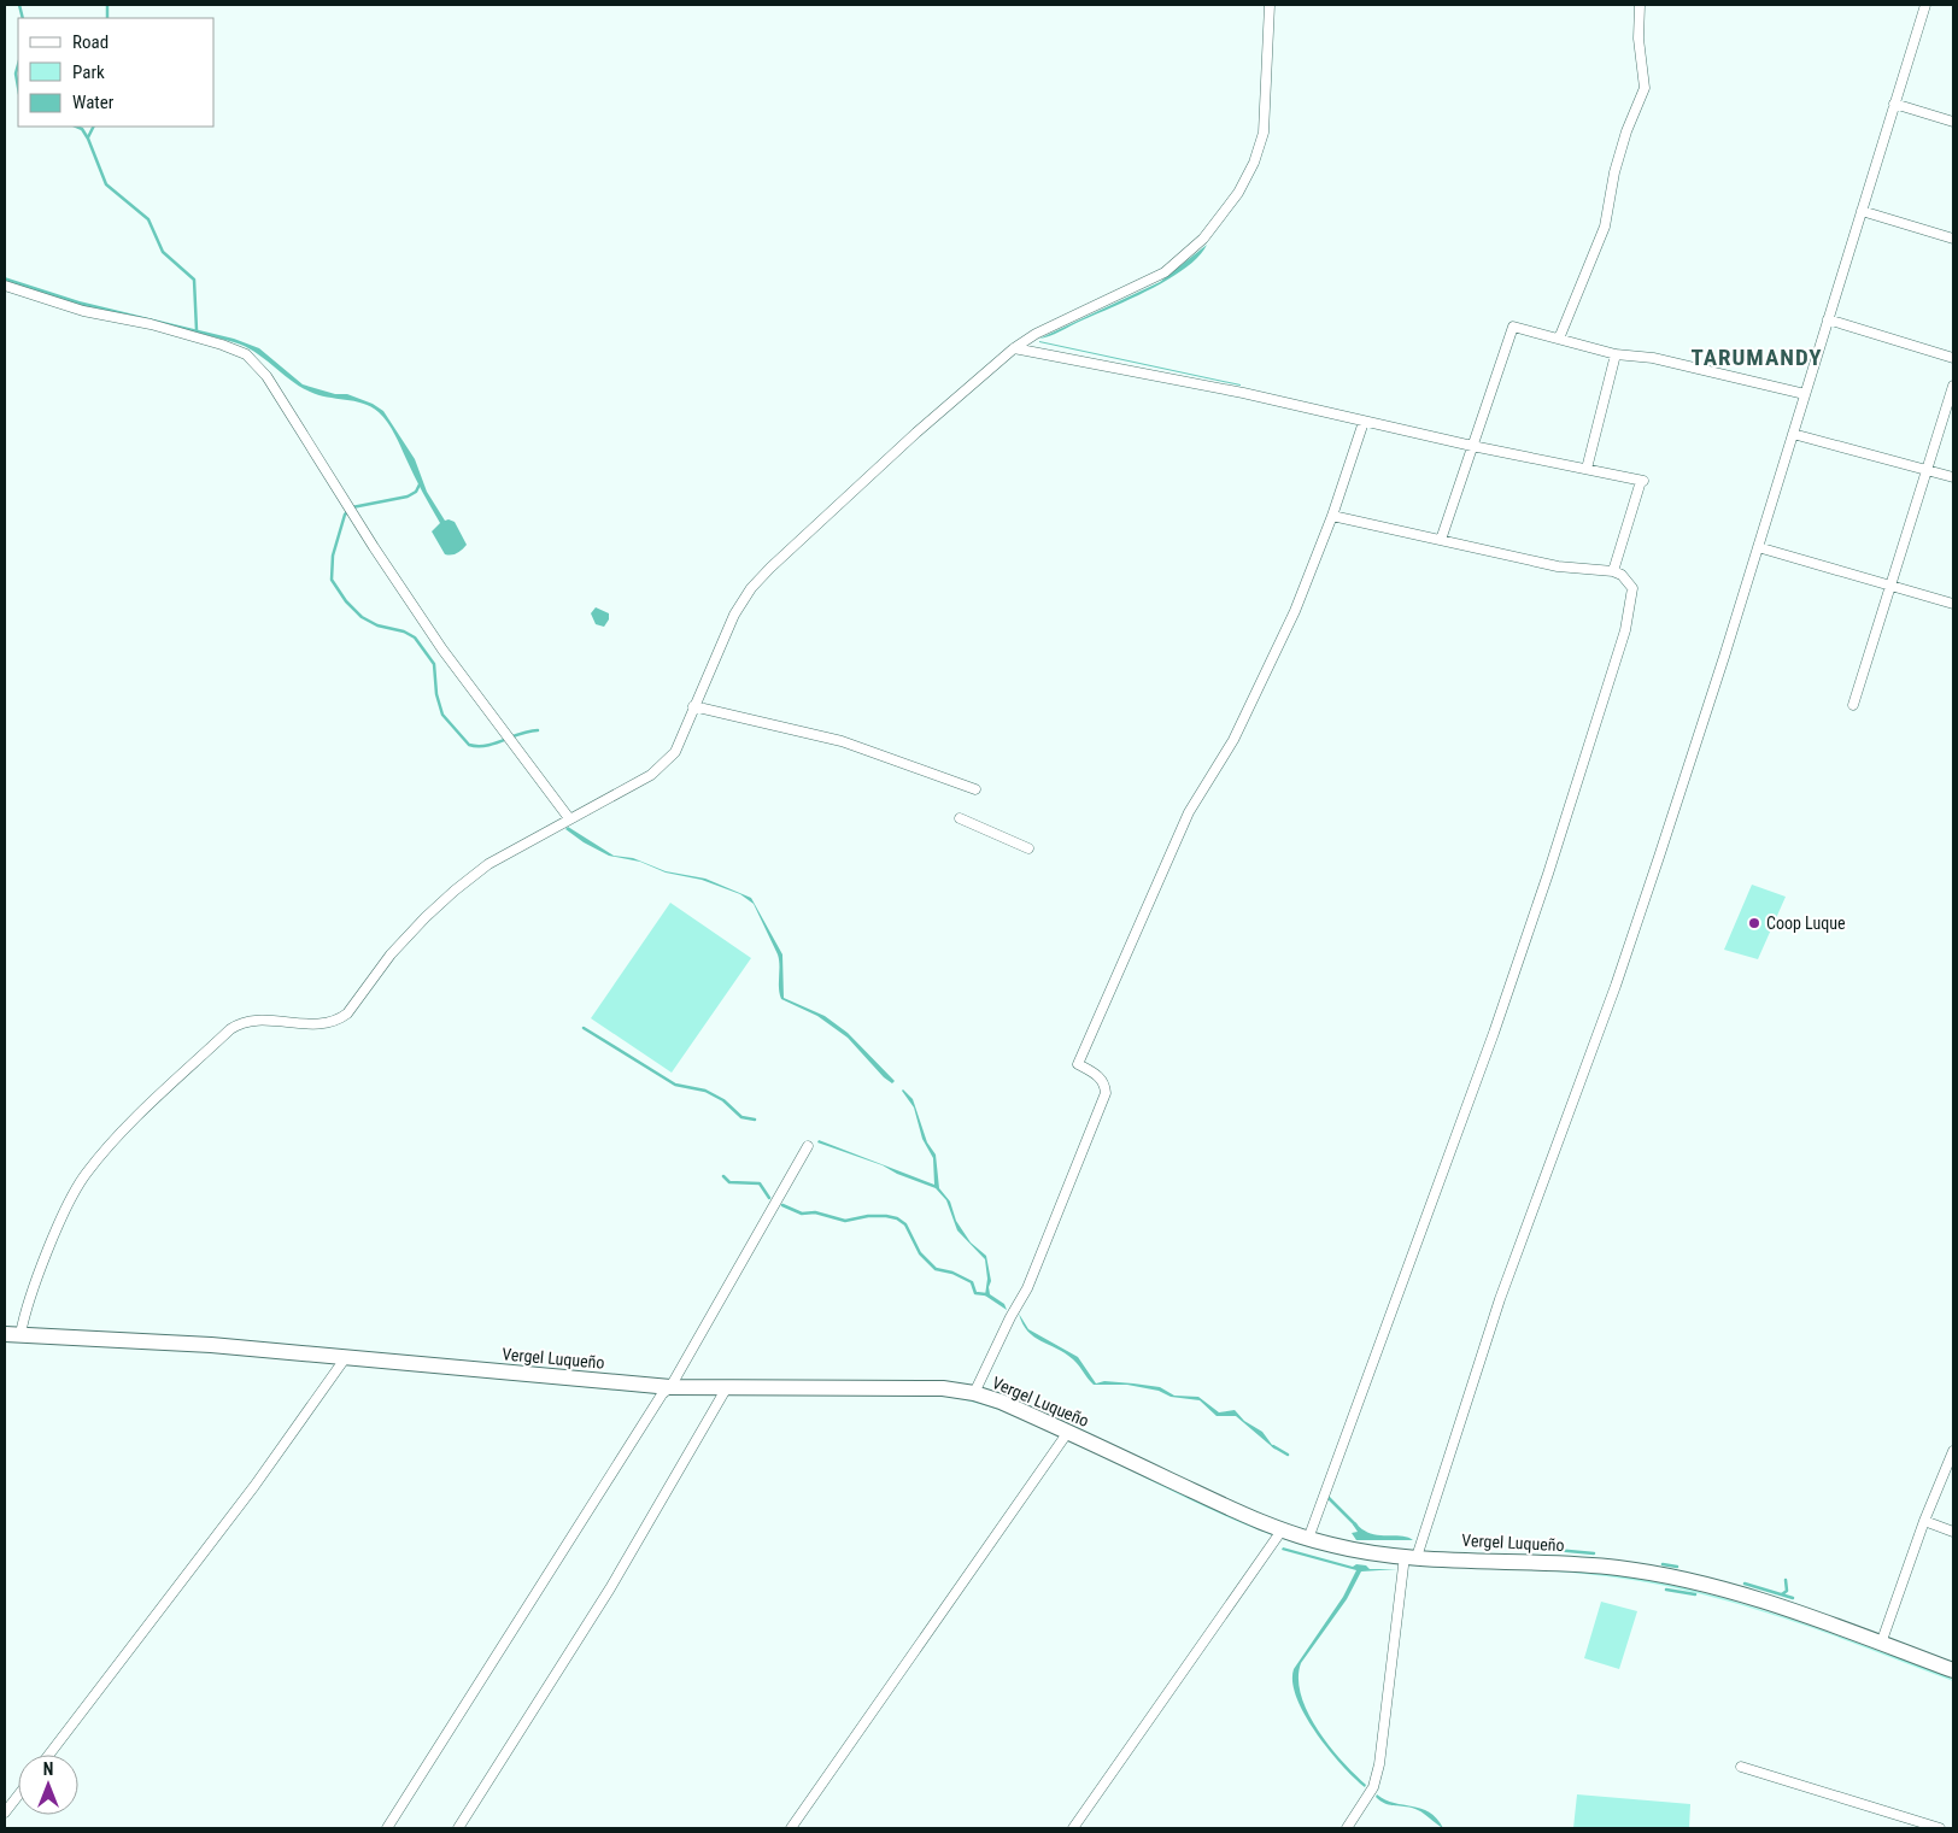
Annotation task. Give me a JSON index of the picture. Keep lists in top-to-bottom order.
{
  "streets": {
    "main road": ["Vergel Luqueño"]
  },
  "districts": ["TARUMANDY"],
  "places": ["Coop Luque"],
  "legend": ["Road", "Park", "Water"],
  "north": "top"
}
